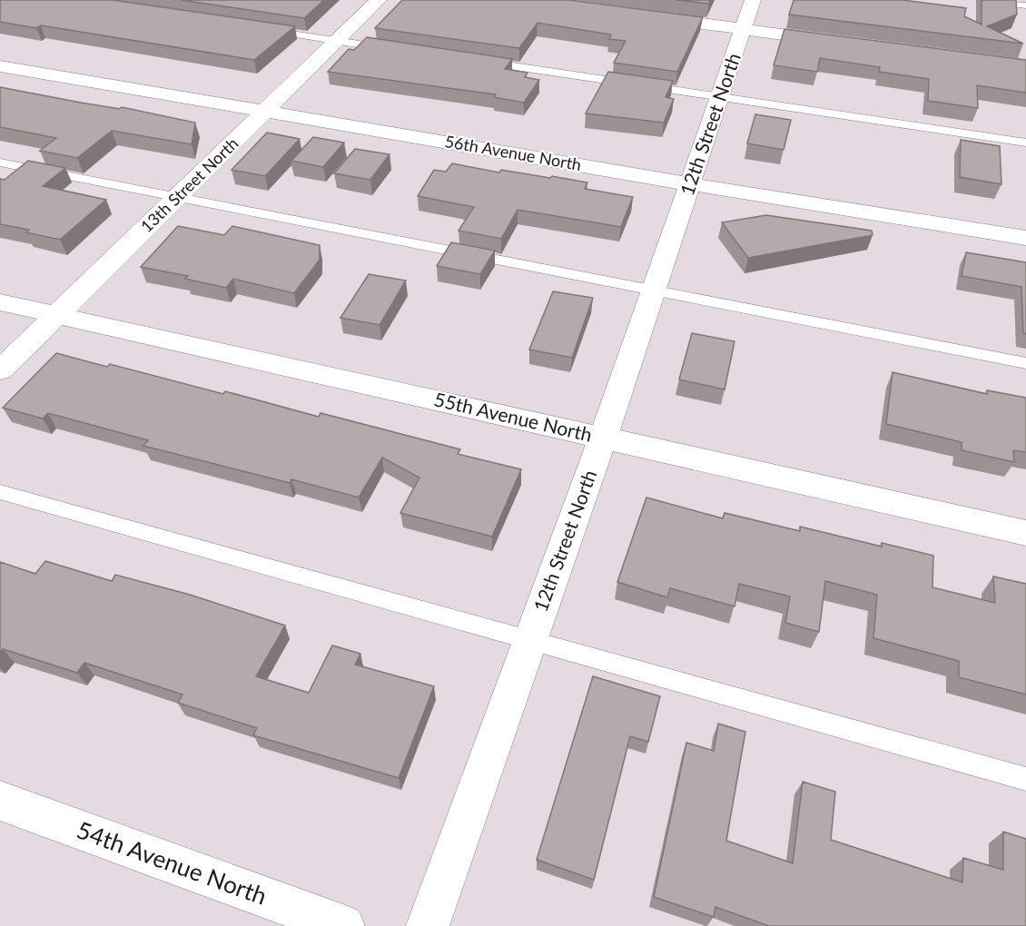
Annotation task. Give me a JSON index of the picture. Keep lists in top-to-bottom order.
{
  "streets": {
    "street": [
      "12th Street North",
      "56th Avenue North",
      "13th Street North",
      "55th Avenue North",
      "54th Avenue North"
    ]
  },
  "crossings": [
    ["12th Street North", "56th Avenue North"],
    ["12th Street North", "55th Avenue North"],
    ["56th Avenue North", "13th Street North"],
    ["13th Street North", "55th Avenue North"]
  ]
}
